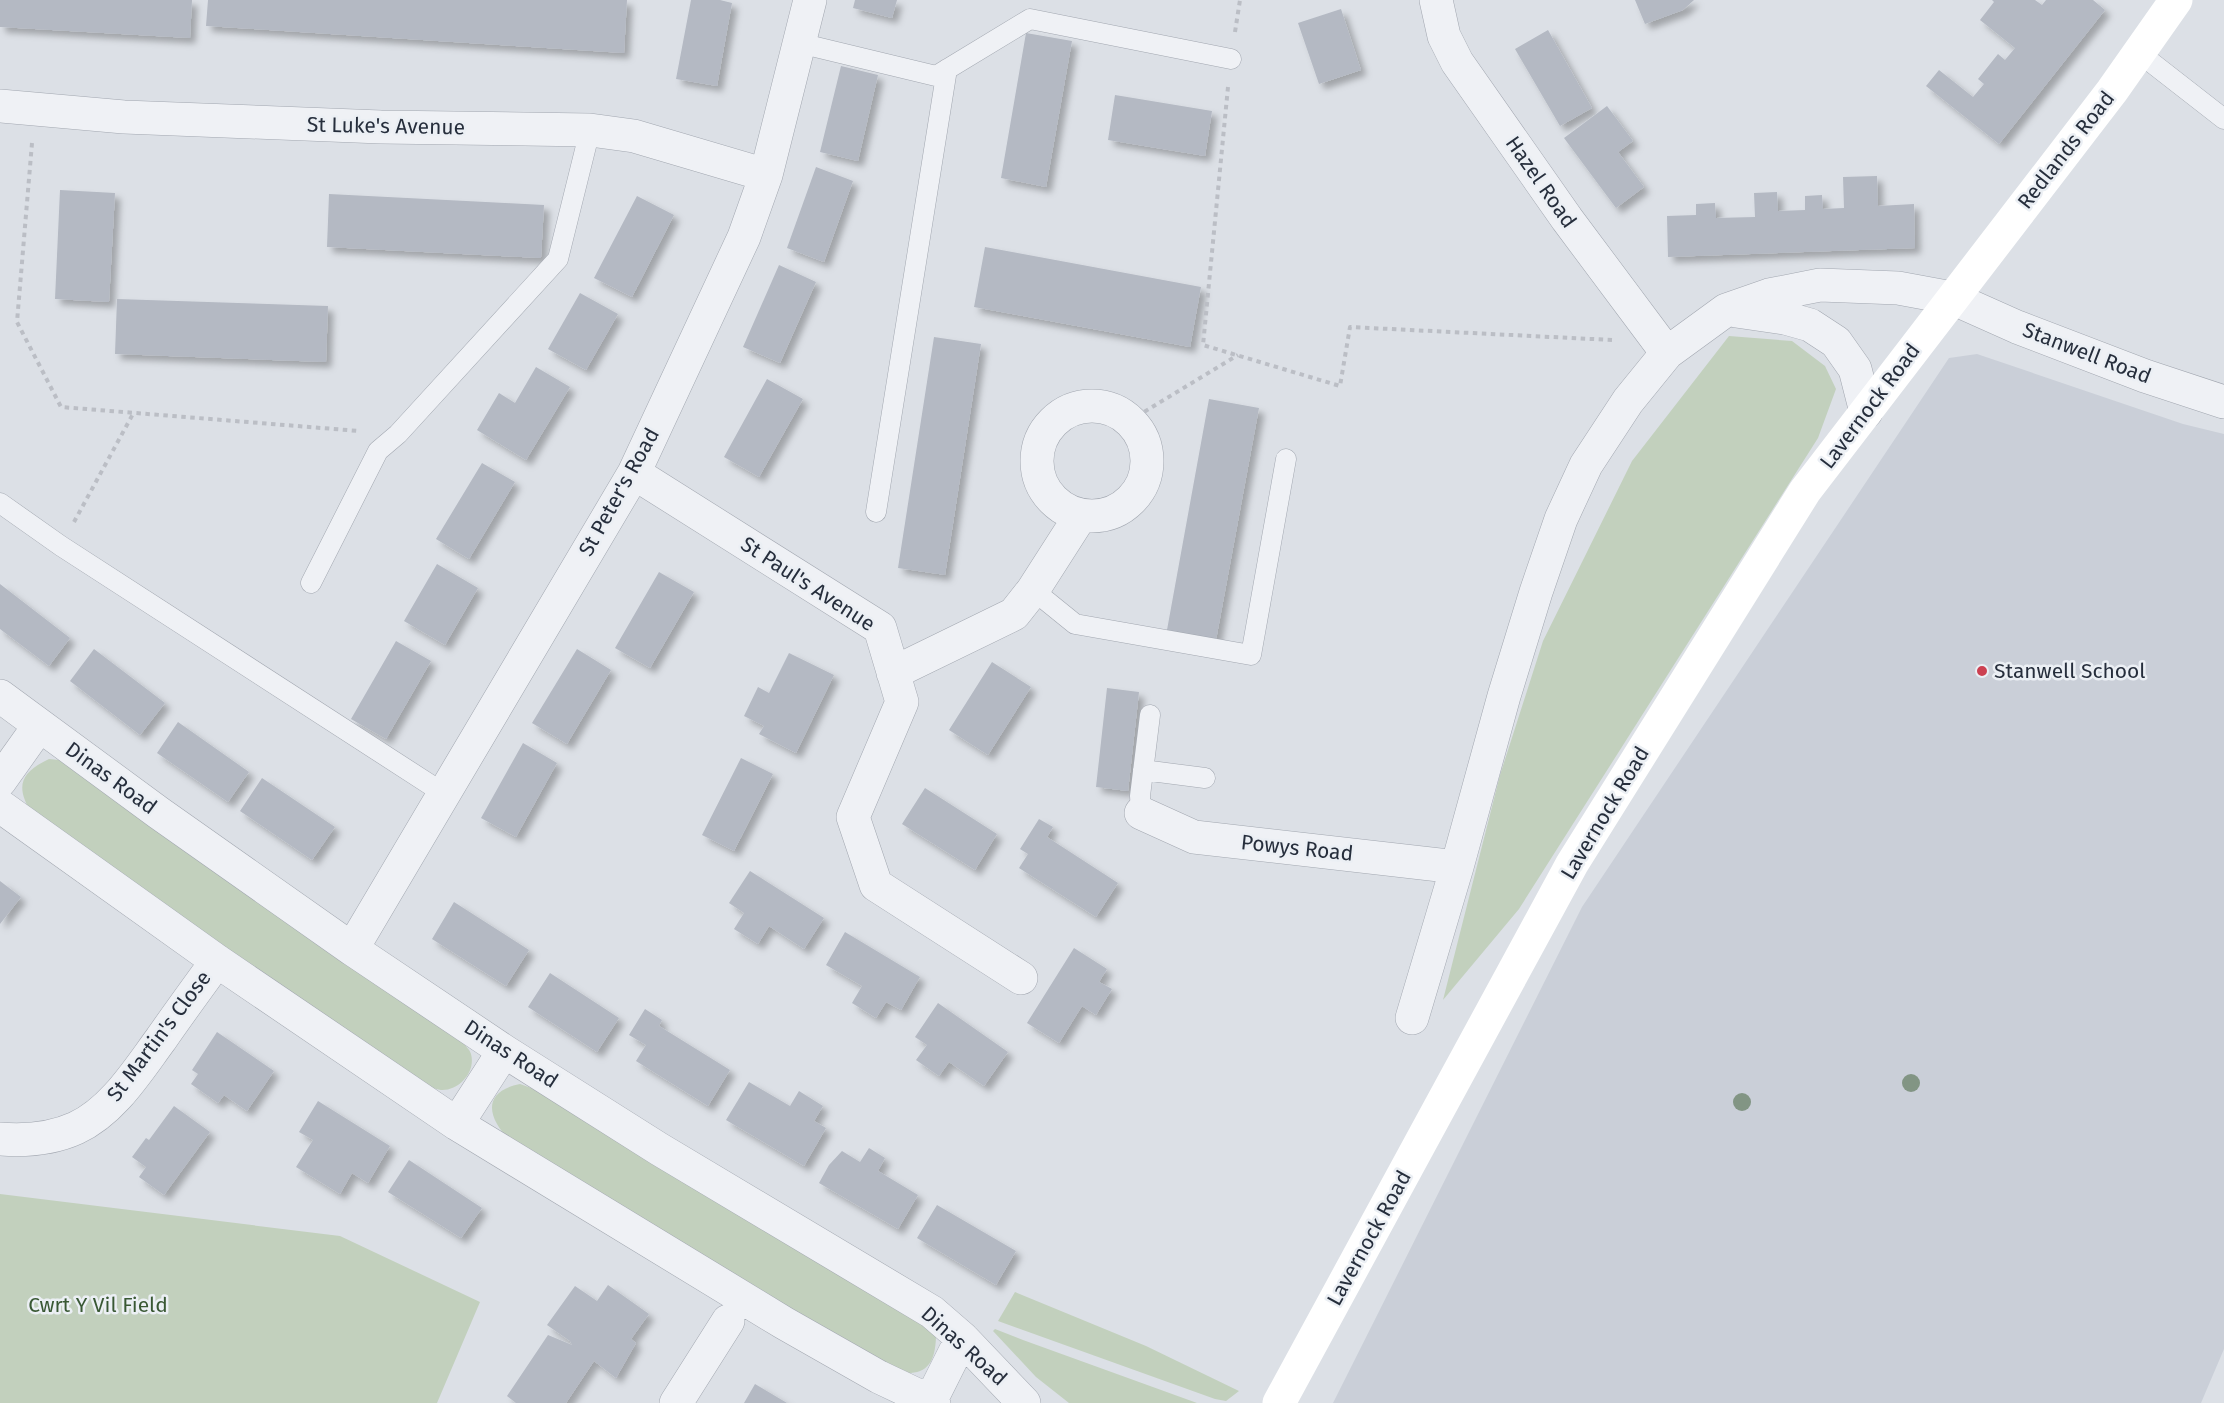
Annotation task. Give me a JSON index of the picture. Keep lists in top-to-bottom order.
{
  "streets": {
    "main road": ["Redlands Road", "Lavernock Road"],
    "street": [
      "St Luke's Avenue",
      "Hazel Road",
      "Stanwell Road",
      "St Peter's Road",
      "St Paul's Avenue",
      "Dinas Road",
      "Powys Road",
      "St Martin's Close"
    ]
  },
  "crossings": [
    ["St Luke's Avenue", "St Peter's Road"],
    ["Redlands Road", "Stanwell Road"],
    ["Redlands Road", "Lavernock Road"],
    ["Stanwell Road", "Lavernock Road"],
    ["St Peter's Road", "St Paul's Avenue"],
    ["St Peter's Road", "Dinas Road"]
  ],
  "parks": ["Cwrt Y Vil Field"],
  "places": ["Stanwell School"]
}
